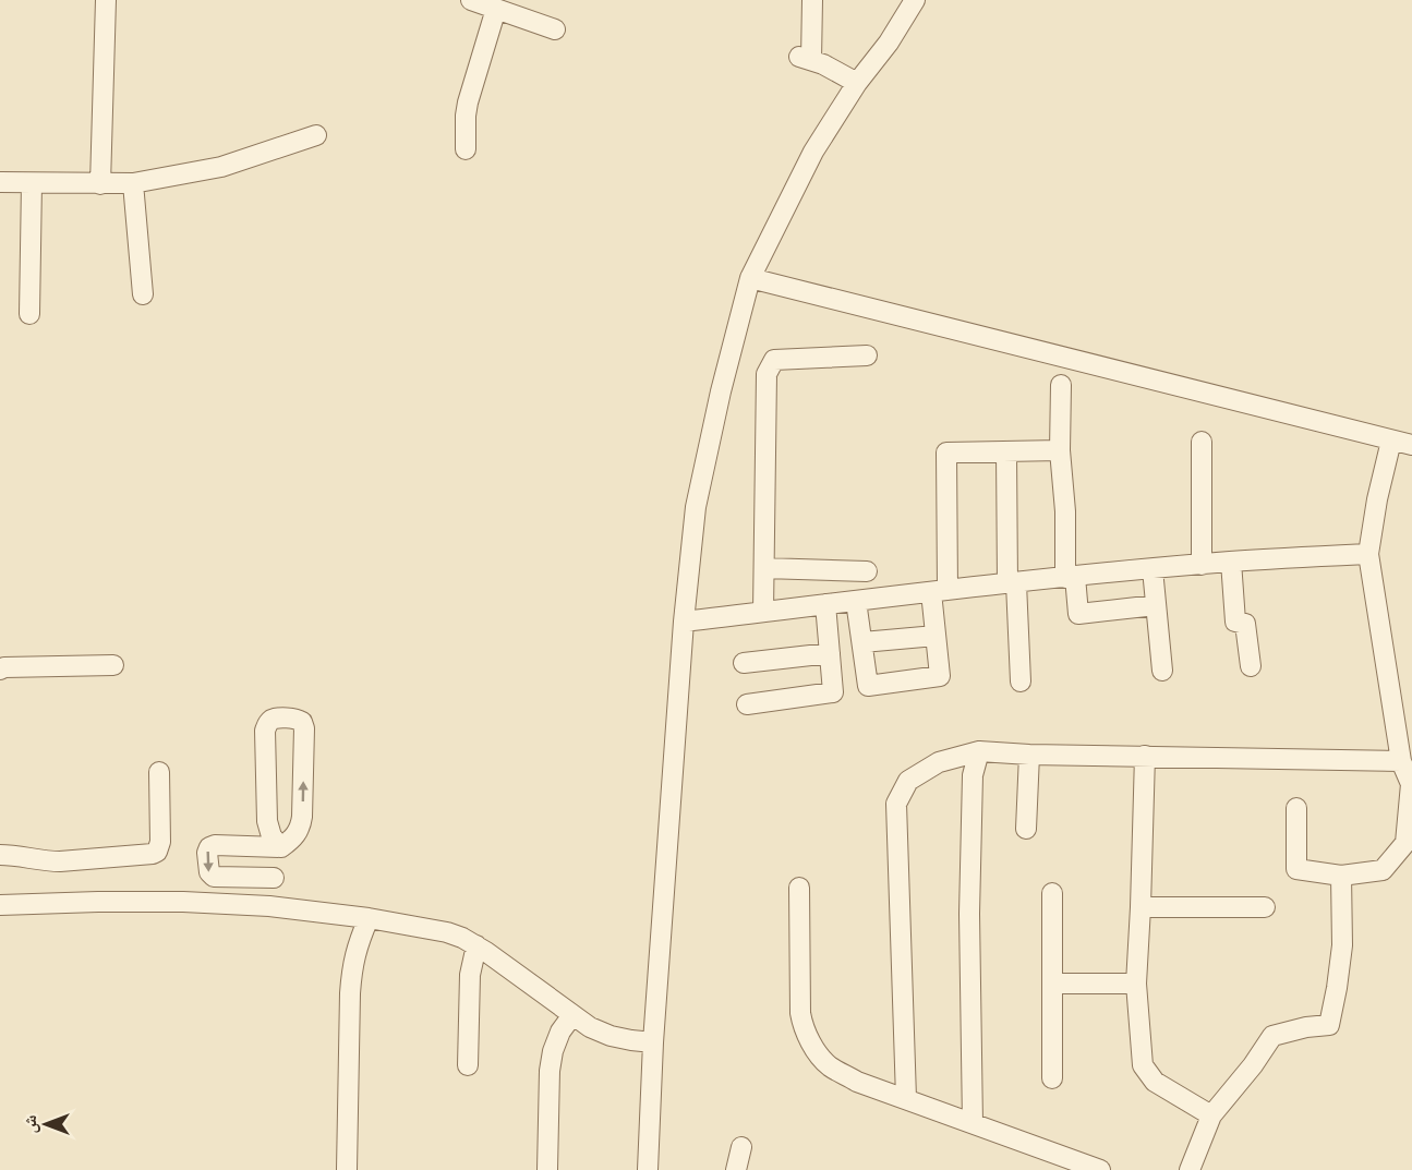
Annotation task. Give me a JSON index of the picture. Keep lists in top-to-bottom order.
{
  "north": "left"
}
